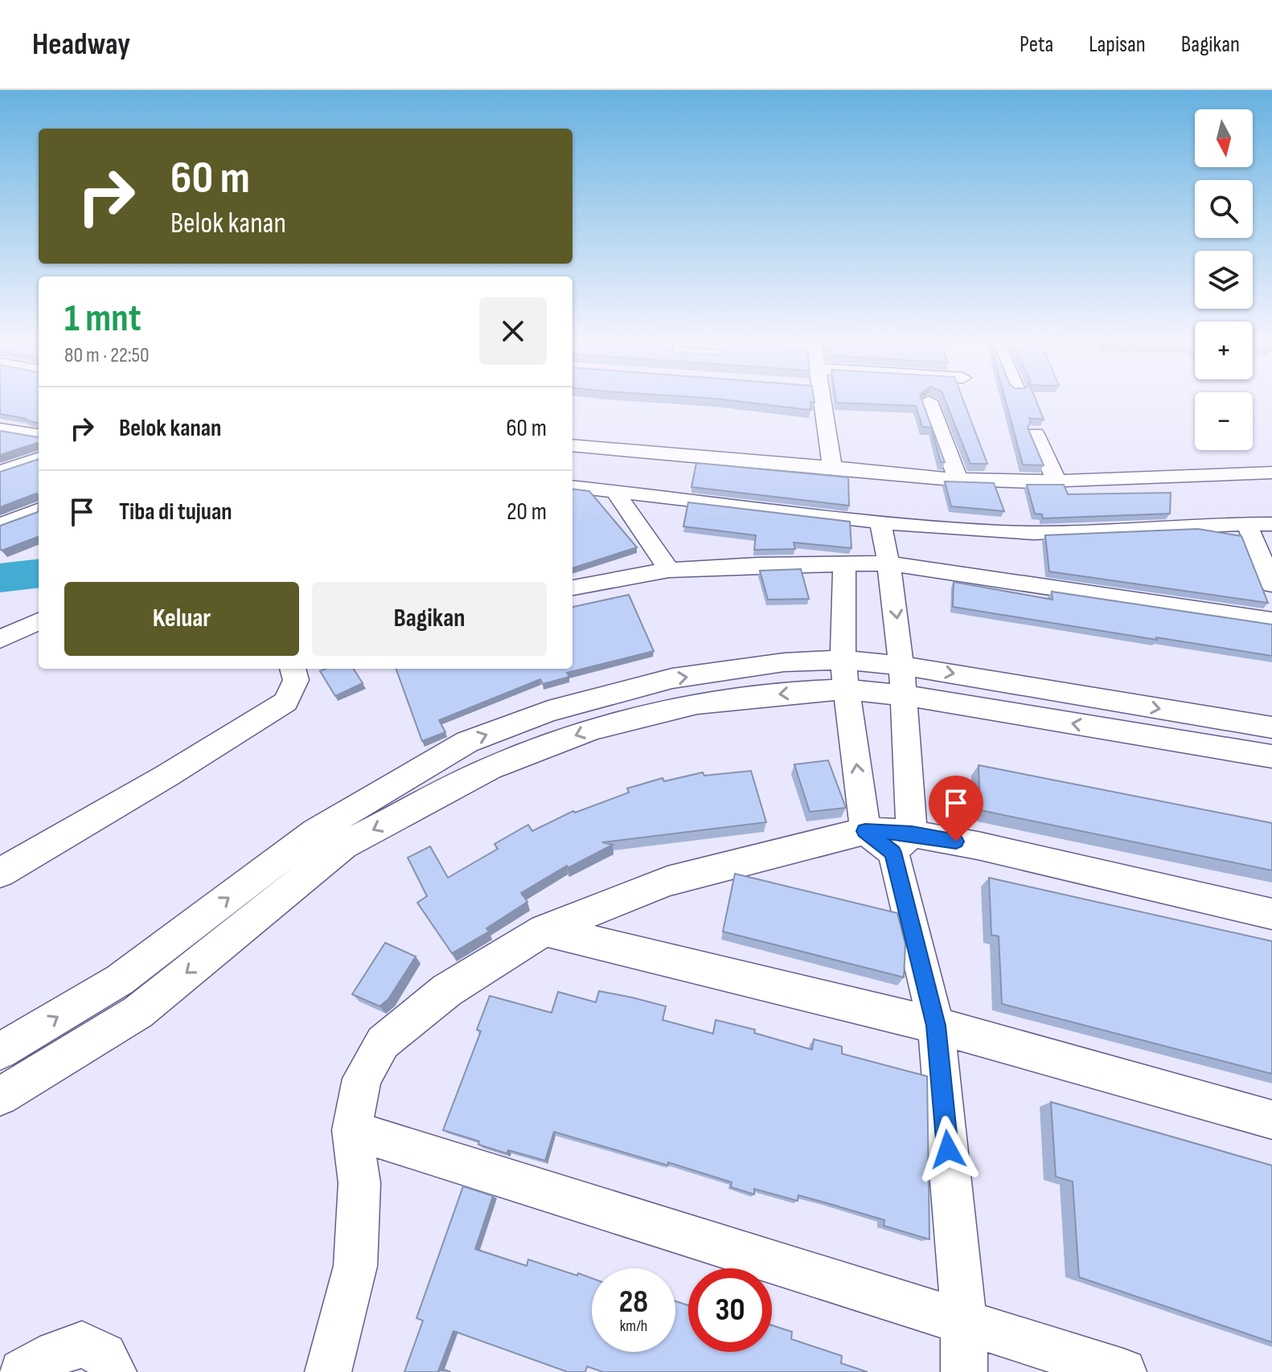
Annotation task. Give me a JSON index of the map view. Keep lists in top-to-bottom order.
{
  "north": "bottom",
  "page": {
    "header": "Headway",
    "nav": ["Peta", "Lapisan", "Bagikan"],
    "map_buttons": ["+", "−"],
    "turn": ["60 m", "Belok kanan"],
    "heading": ["1 mnt", "80 m · 22:50"],
    "list": [
      {
        "name": "Belok kanan",
        "value": "60 m"
      },
      {
        "name": "Tiba di tujuan",
        "value": "20 m"
      }
    ],
    "buttons": ["Keluar", "Bagikan"],
    "speed": "28 km/h",
    "limit": "30"
  }
}
